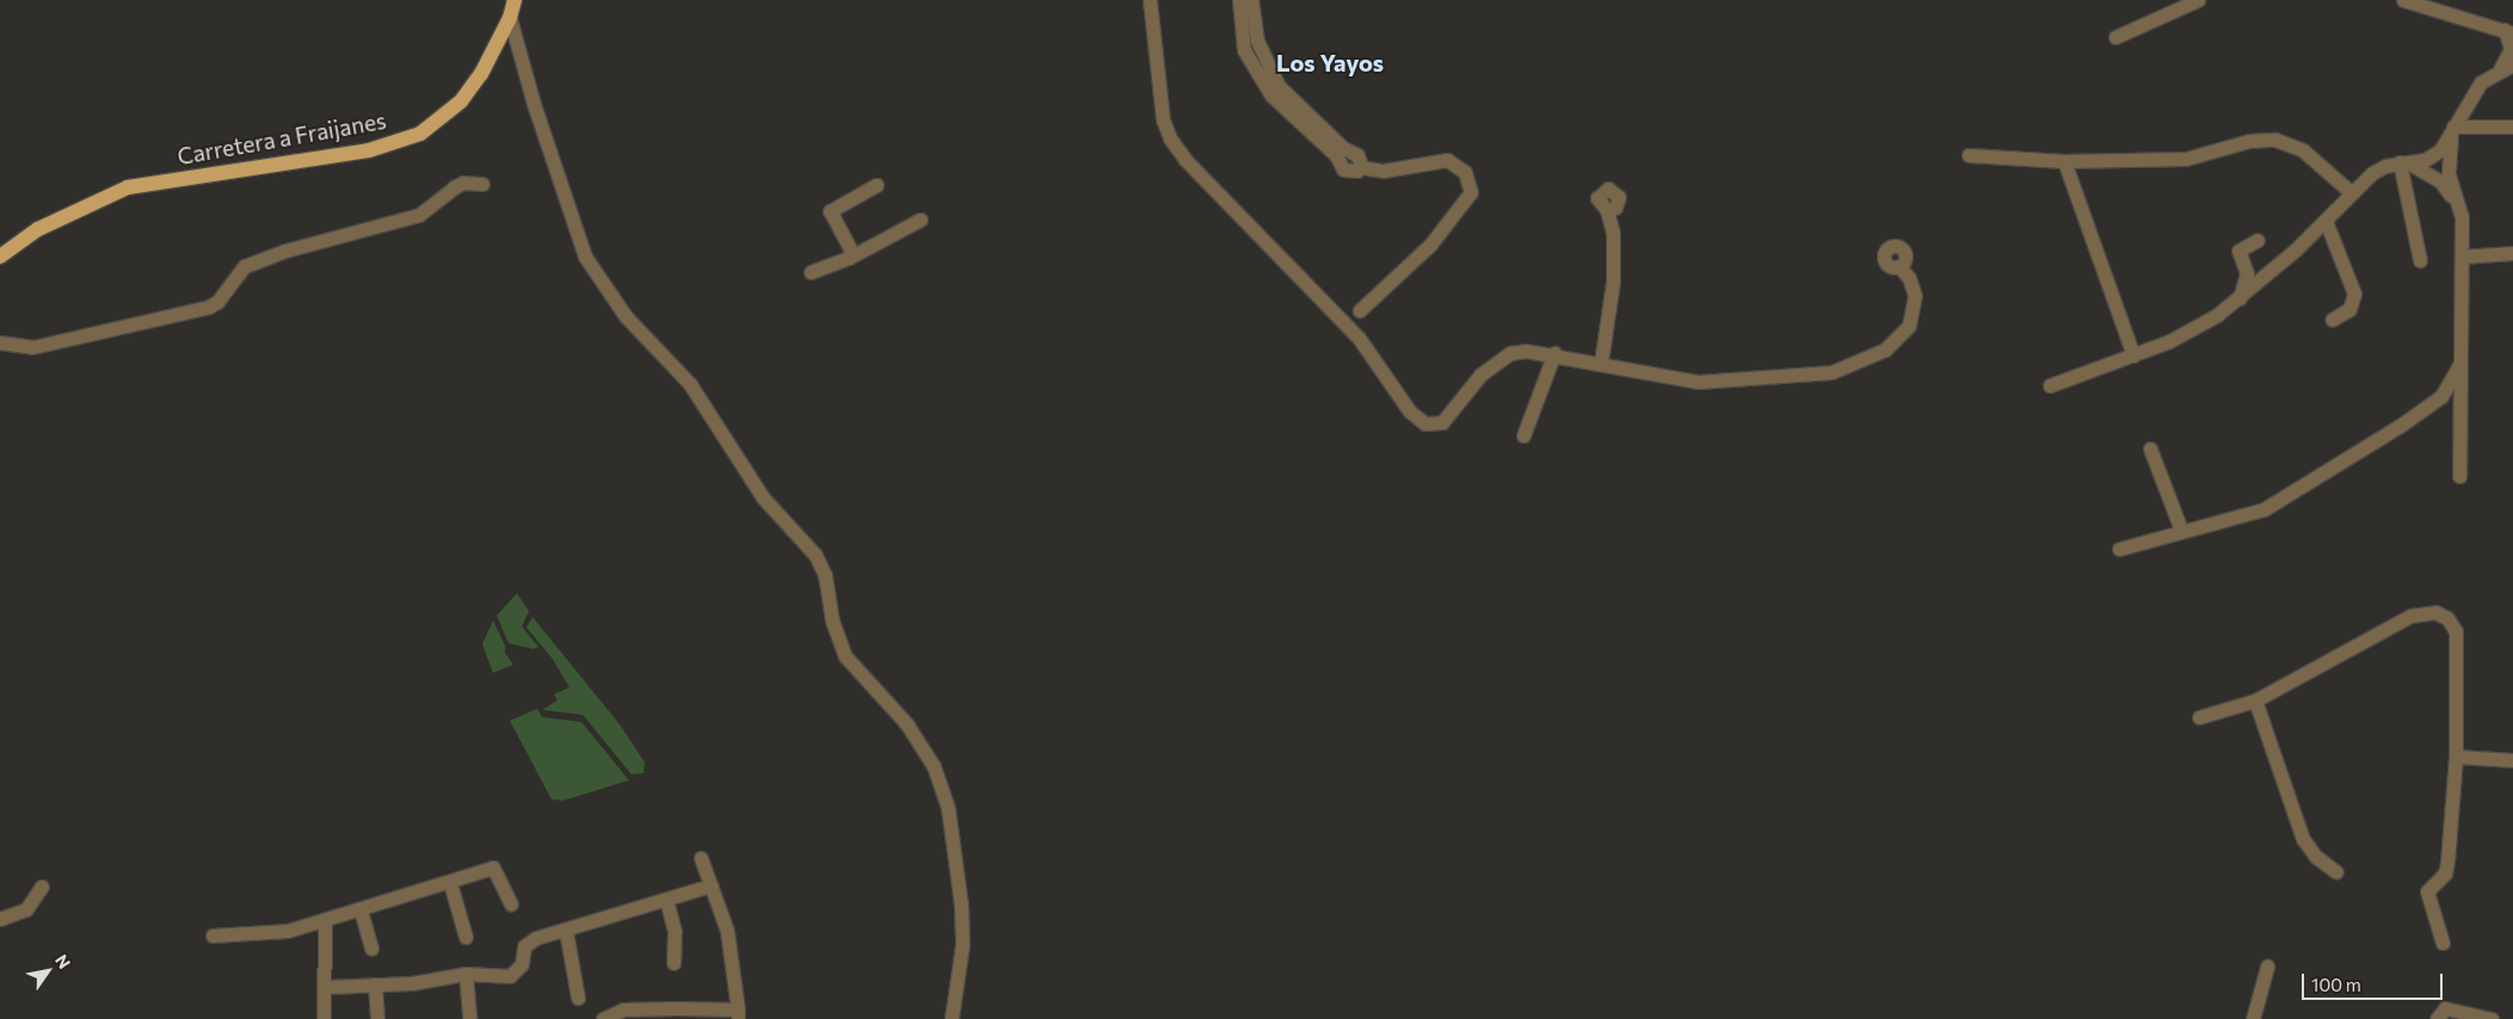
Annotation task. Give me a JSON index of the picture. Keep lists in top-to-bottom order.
{
  "streets": {
    "main road": ["Carretera a Fraijanes"]
  },
  "districts": ["Los Yayos"],
  "scale_bar": "100 m",
  "north": "top right"
}
